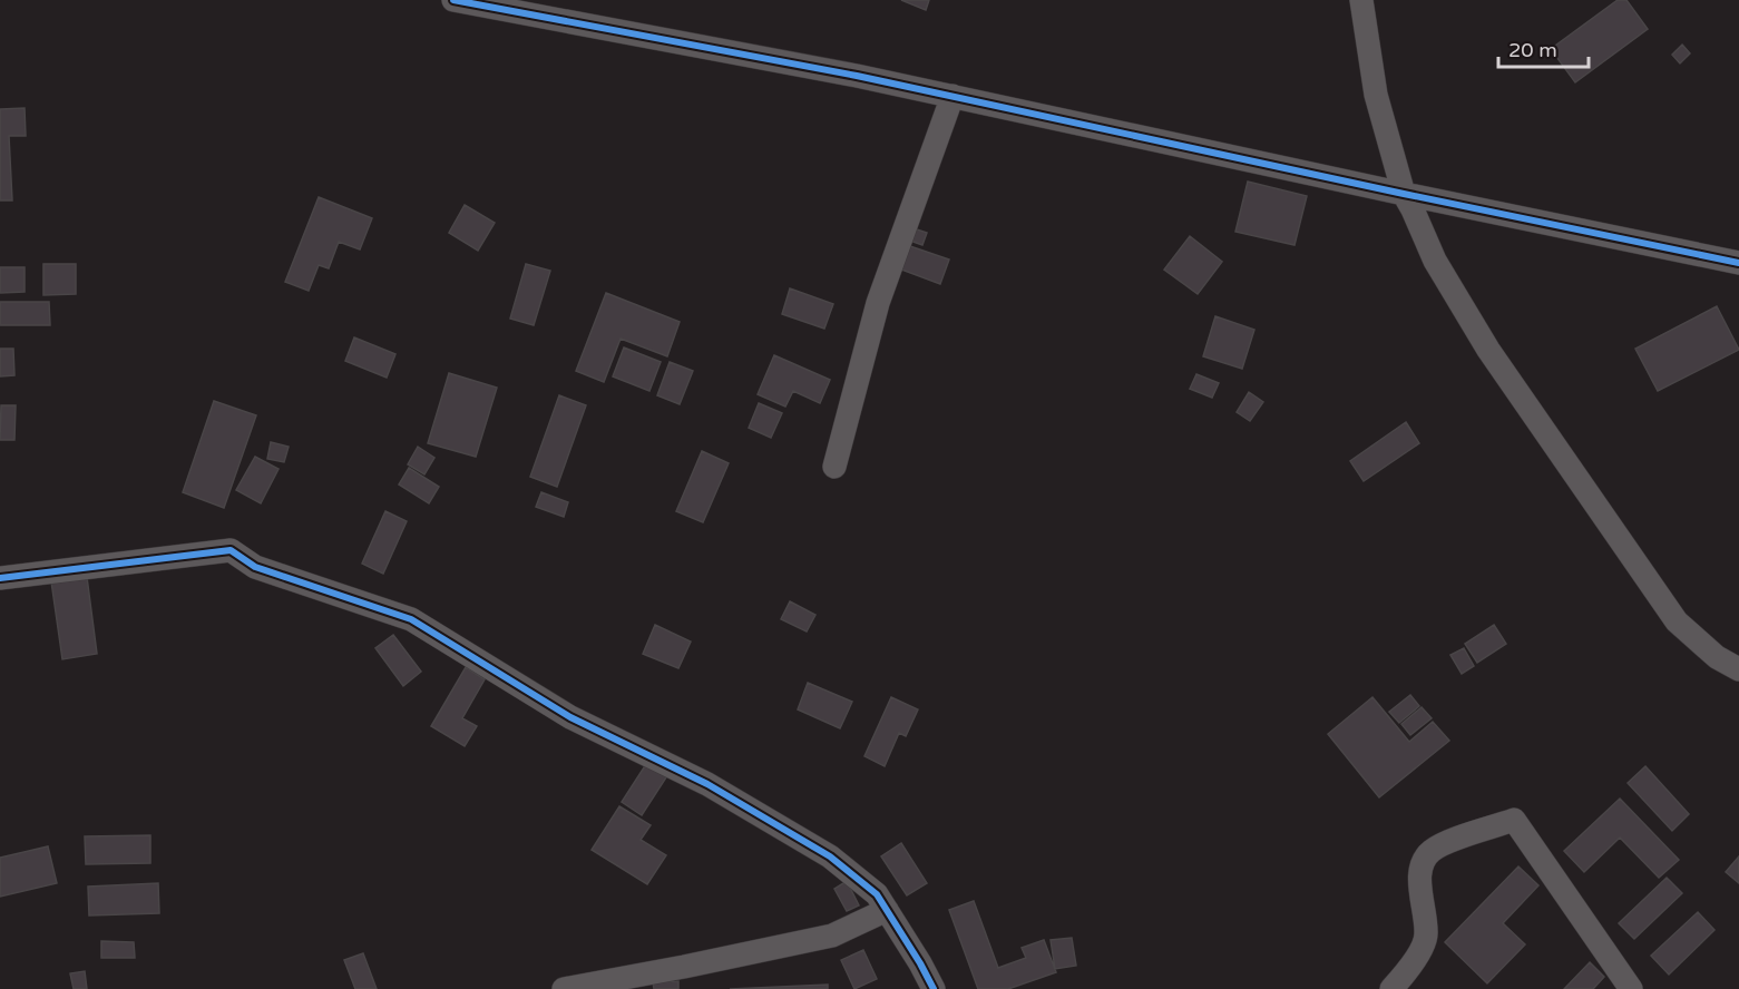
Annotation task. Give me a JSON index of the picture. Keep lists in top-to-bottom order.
{
  "scale_bar": "20 m"
}
